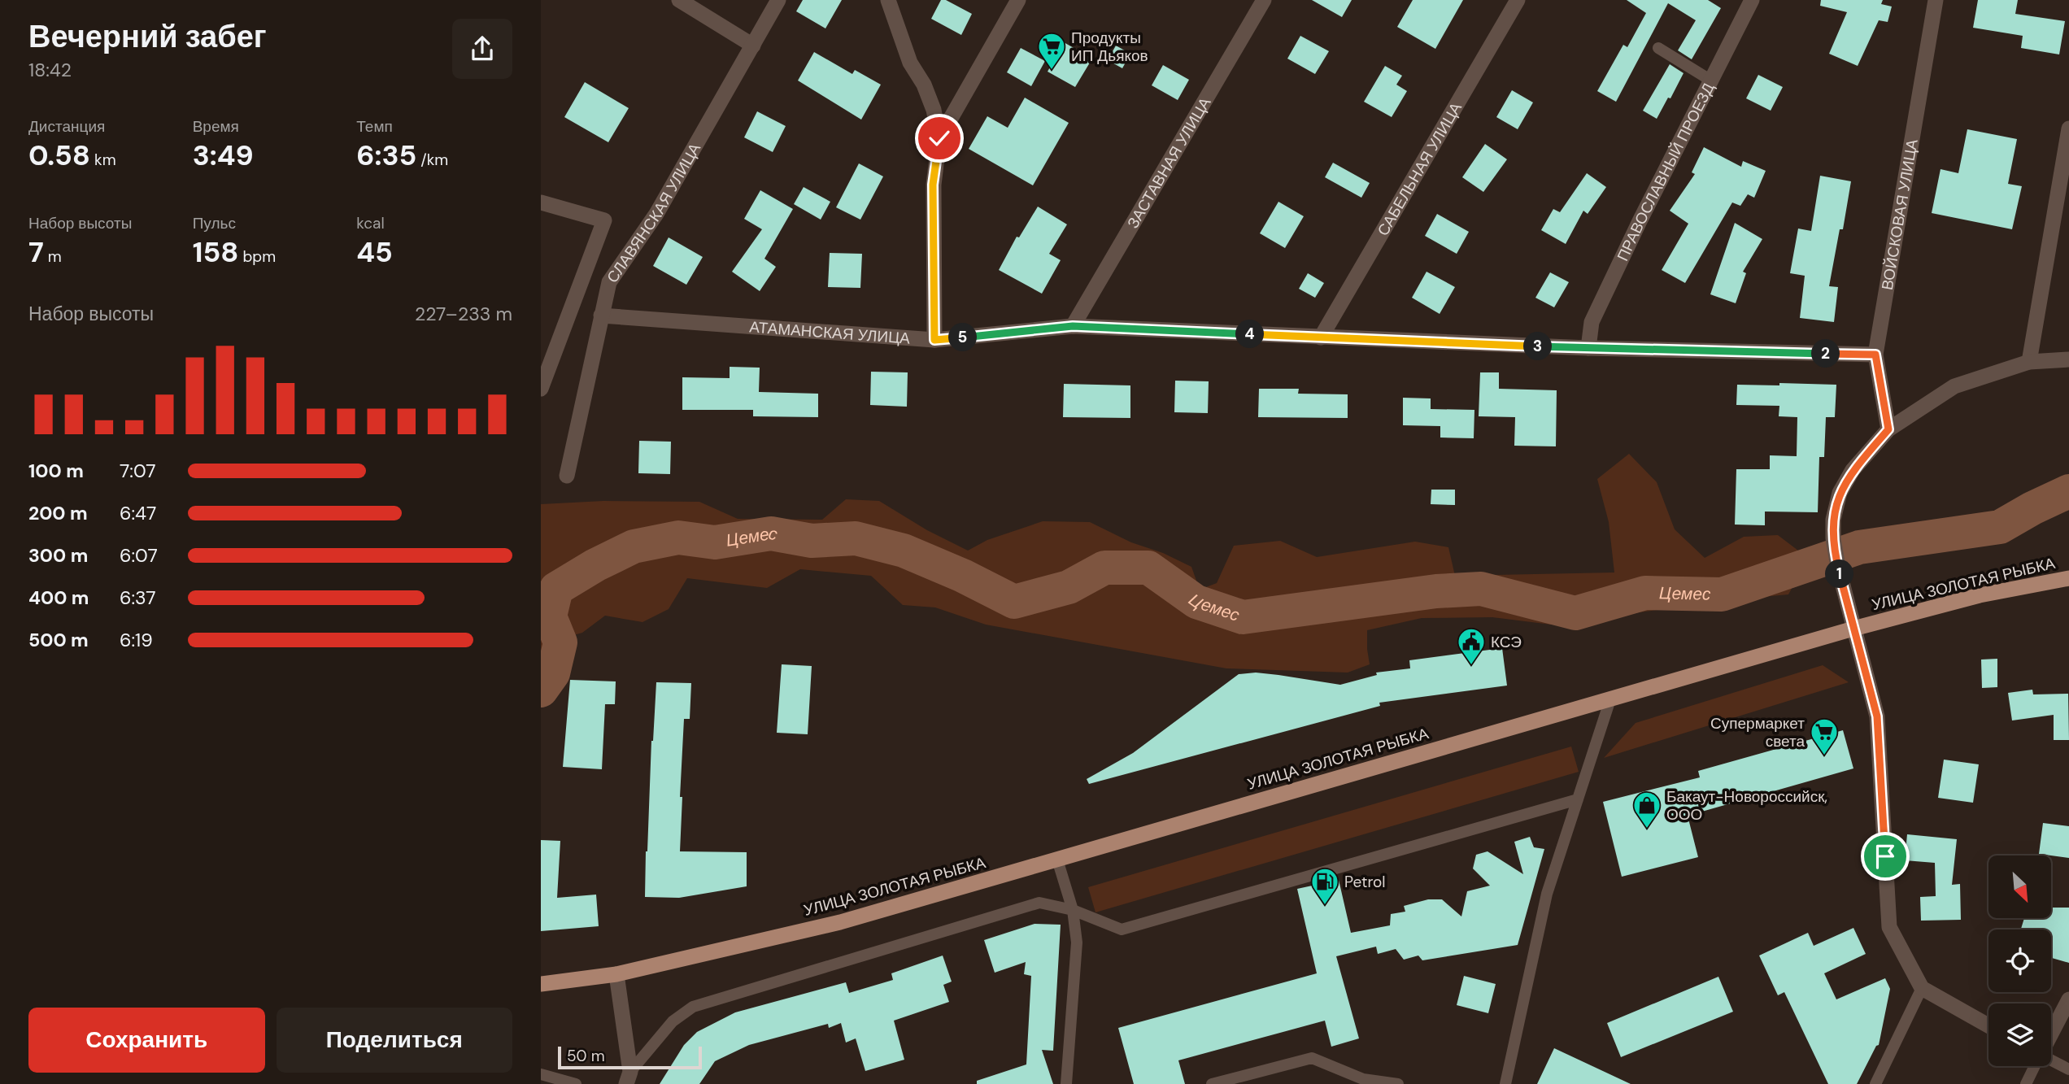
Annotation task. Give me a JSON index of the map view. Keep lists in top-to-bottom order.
{
  "streets": {
    "highway": ["УЛИЦА ЗОЛОТАЯ РЫБКА"],
    "street": [
      "ЗАСТАВНАЯ УЛИЦА",
      "САБЕЛЬНАЯ УЛИЦА",
      "ПРАВОСЛАВНЫЙ ПРОЕЗД",
      "СЛАВЯНСКАЯ УЛИЦА",
      "ВОЙСКОВАЯ УЛИЦА",
      "АТАМАНСКАЯ УЛИЦА"
    ]
  },
  "crossings": [
    ["ЗАСТАВНАЯ УЛИЦА", "АТАМАНСКАЯ УЛИЦА"],
    ["САБЕЛЬНАЯ УЛИЦА", "АТАМАНСКАЯ УЛИЦА"],
    ["ПРАВОСЛАВНЫЙ ПРОЕЗД", "АТАМАНСКАЯ УЛИЦА"],
    ["СЛАВЯНСКАЯ УЛИЦА", "АТАМАНСКАЯ УЛИЦА"],
    ["ВОЙСКОВАЯ УЛИЦА", "АТАМАНСКАЯ УЛИЦА"]
  ],
  "water": ["Цемес"],
  "places": {
    "supermarket": ["Продукты ИП Дьяков", "Супермаркет света"],
    "public building": ["КСЭ"],
    "shop": ["Бакаут-Новороссийск, ООО"],
    "fuel station": ["Petrol"]
  },
  "scale_bar": "50 m",
  "north": "bottom right",
  "page": {
    "heading": ["Вечерний забег", "18:42"],
    "stats": [
      ["Дистанция", "0.58 km"],
      ["Время", "3:49"],
      ["Темп", "6:35 /km"],
      ["Набор высоты", "7 m"],
      ["Пульс", "158 bpm"],
      ["kcal", "45"]
    ],
    "chart": ["Набор высоты", "227–233 m"],
    "pins": [
      "4",
      "5",
      "3",
      "2",
      "1"
    ],
    "list": [
      {
        "name": "100 m",
        "note": "7:07"
      },
      {
        "name": "200 m",
        "note": "6:47"
      },
      {
        "name": "300 m",
        "note": "6:07"
      },
      {
        "name": "400 m",
        "note": "6:37"
      },
      {
        "name": "500 m",
        "note": "6:19"
      }
    ],
    "buttons": ["Сохранить", "Поделиться"],
    "scale": "50 m"
  }
}
